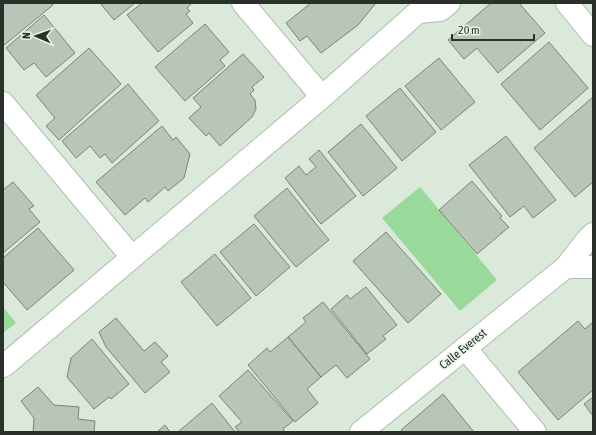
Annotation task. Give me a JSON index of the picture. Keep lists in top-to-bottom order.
{
  "streets": {
    "street": ["Calle Everest"]
  },
  "scale_bar": "20 m",
  "north": "left"
}
